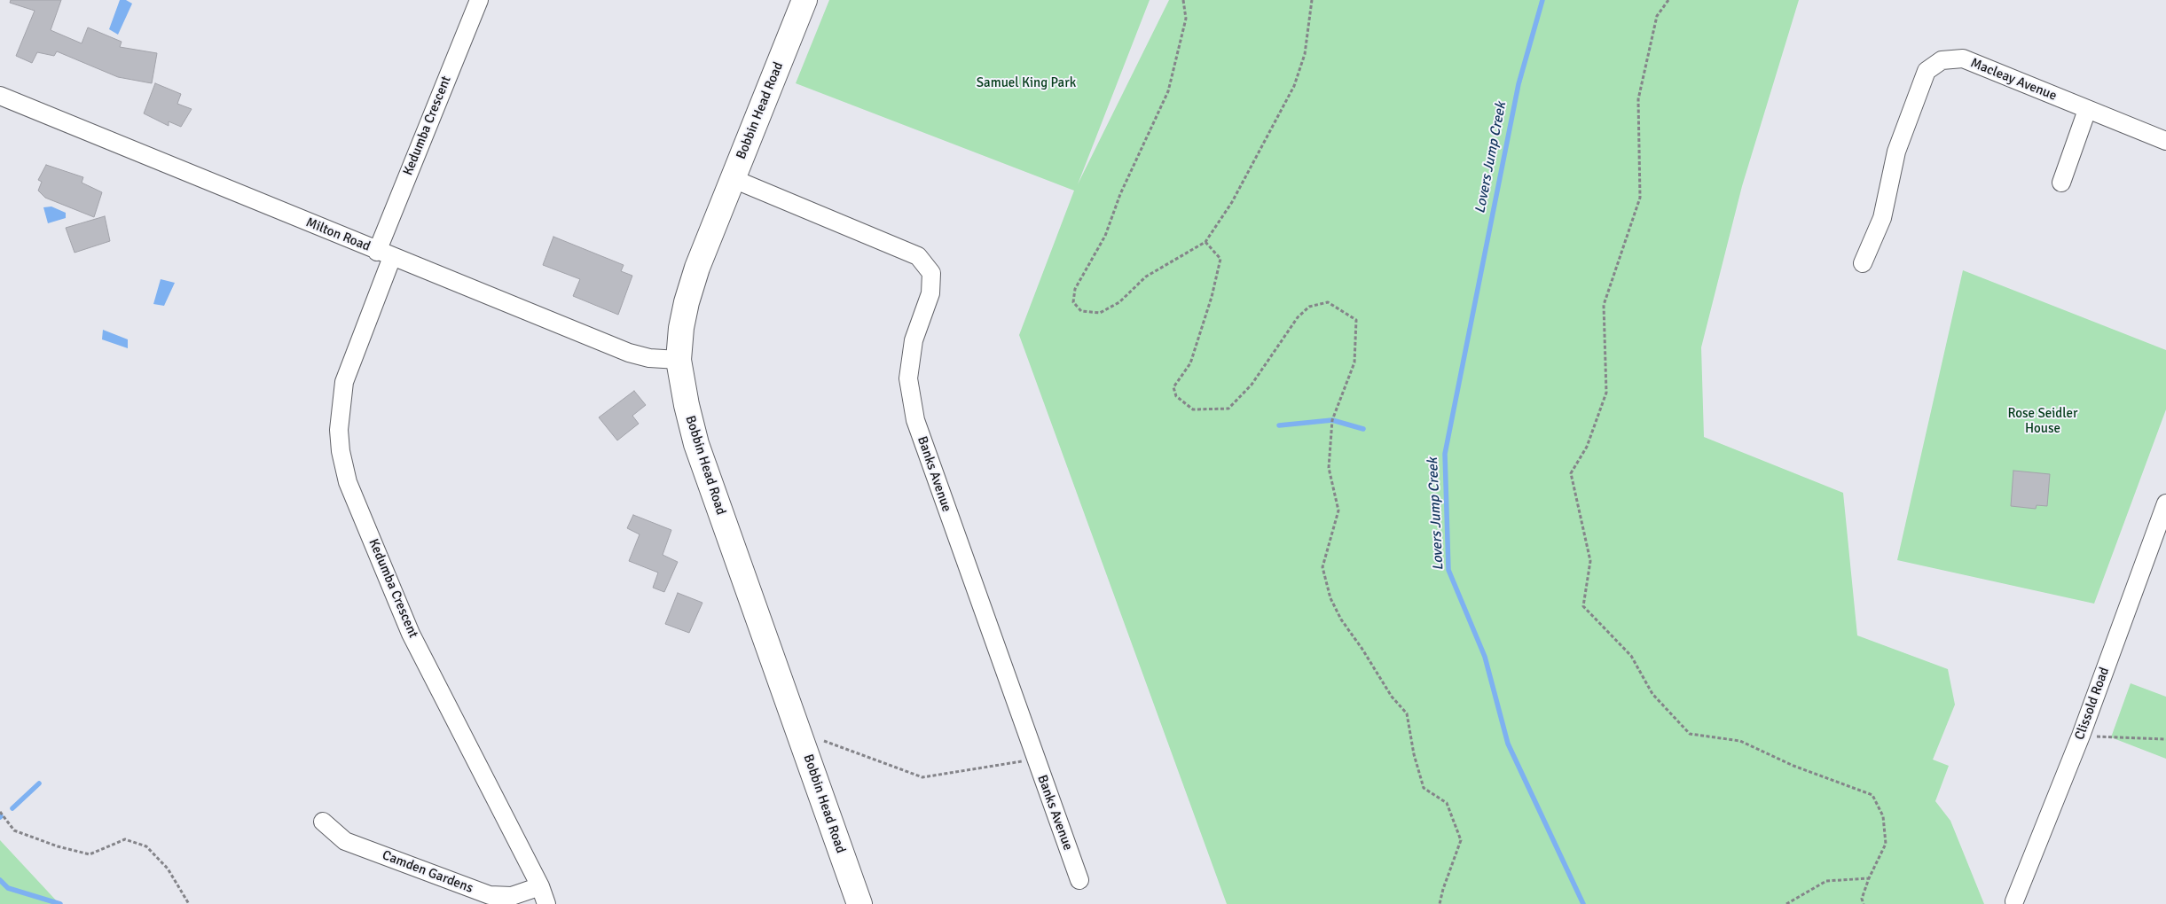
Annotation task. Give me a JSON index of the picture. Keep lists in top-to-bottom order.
{
  "streets": {
    "main road": ["Bobbin Head Road"],
    "street": [
      "Macleay Avenue",
      "Kedumba Crescent",
      "Milton Road",
      "Banks Avenue",
      "Clissold Road",
      "Camden Gardens"
    ]
  },
  "crossings": [
    ["Bobbin Head Road", "Milton Road"],
    ["Bobbin Head Road", "Banks Avenue"],
    ["Kedumba Crescent", "Milton Road"],
    ["Kedumba Crescent", "Camden Gardens"]
  ],
  "water": ["Lovers Jump Creek"],
  "parks": ["Samuel King Park", "Rose Seidler House"]
}
